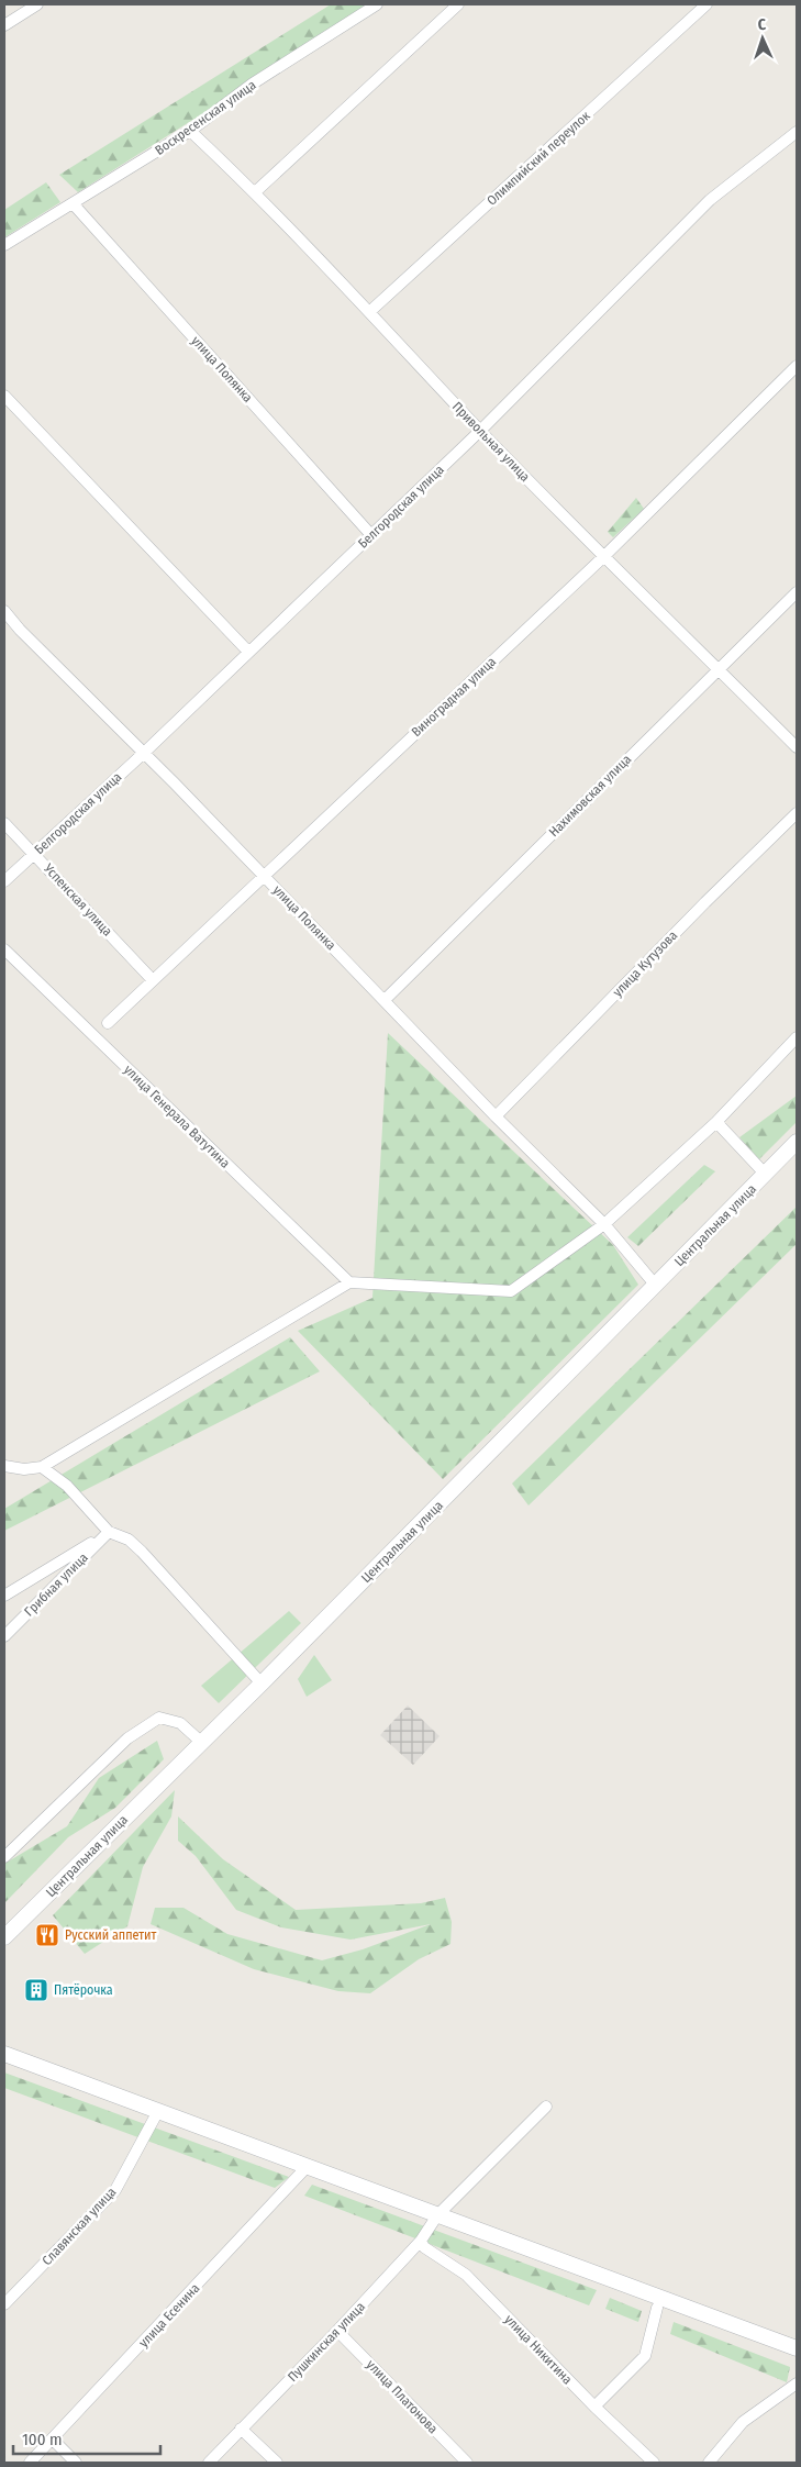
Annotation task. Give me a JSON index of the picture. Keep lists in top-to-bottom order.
{
  "streets": {
    "main road": ["Центральная улица"],
    "street": [
      "Воскресенская улица",
      "Олимпийский переулок",
      "улица Полянка",
      "Привольная улица",
      "Белгородская улица",
      "Виноградная улица",
      "Нахимовская улица",
      "Успенская улица",
      "улица Кутузова",
      "улица Генерала Ватутина",
      "Грибная улица",
      "Славянская улица",
      "улица Есенина",
      "Пушкинская улица",
      "улица Никитина",
      "улица Платонова"
    ]
  },
  "crossings": [
    ["Воскресенская улица", "улица Полянка"],
    ["Воскресенская улица", "Привольная улица"],
    ["Олимпийский переулок", "Привольная улица"],
    ["улица Полянка", "Белгородская улица"],
    ["улица Полянка", "Виноградная улица"],
    ["улица Полянка", "Нахимовская улица"],
    ["улица Полянка", "улица Кутузова"],
    ["улица Полянка", "Центральная улица"],
    ["Привольная улица", "Белгородская улица"],
    ["Привольная улица", "Виноградная улица"],
    ["Привольная улица", "Нахимовская улица"],
    ["Белгородская улица", "Успенская улица"],
    ["Виноградная улица", "Успенская улица"],
    ["Пушкинская улица", "улица Никитина"],
    ["Пушкинская улица", "улица Платонова"]
  ],
  "places": {
    "restaurant": ["Русский аппетит"],
    "building": ["Пятёрочка"]
  },
  "scale_bar": "100 m",
  "north": "top"
}
